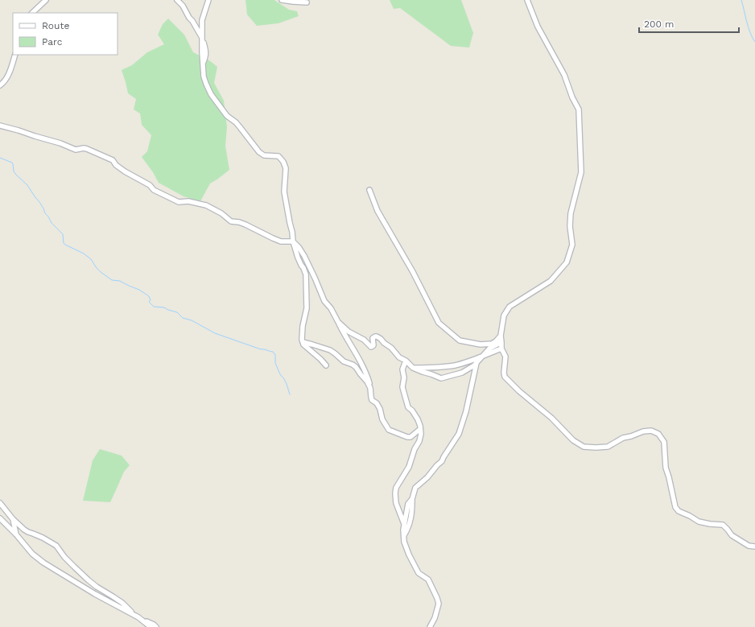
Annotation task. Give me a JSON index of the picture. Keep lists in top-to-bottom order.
{
  "legend": ["Route", "Parc"],
  "scale_bar": "200 m"
}
